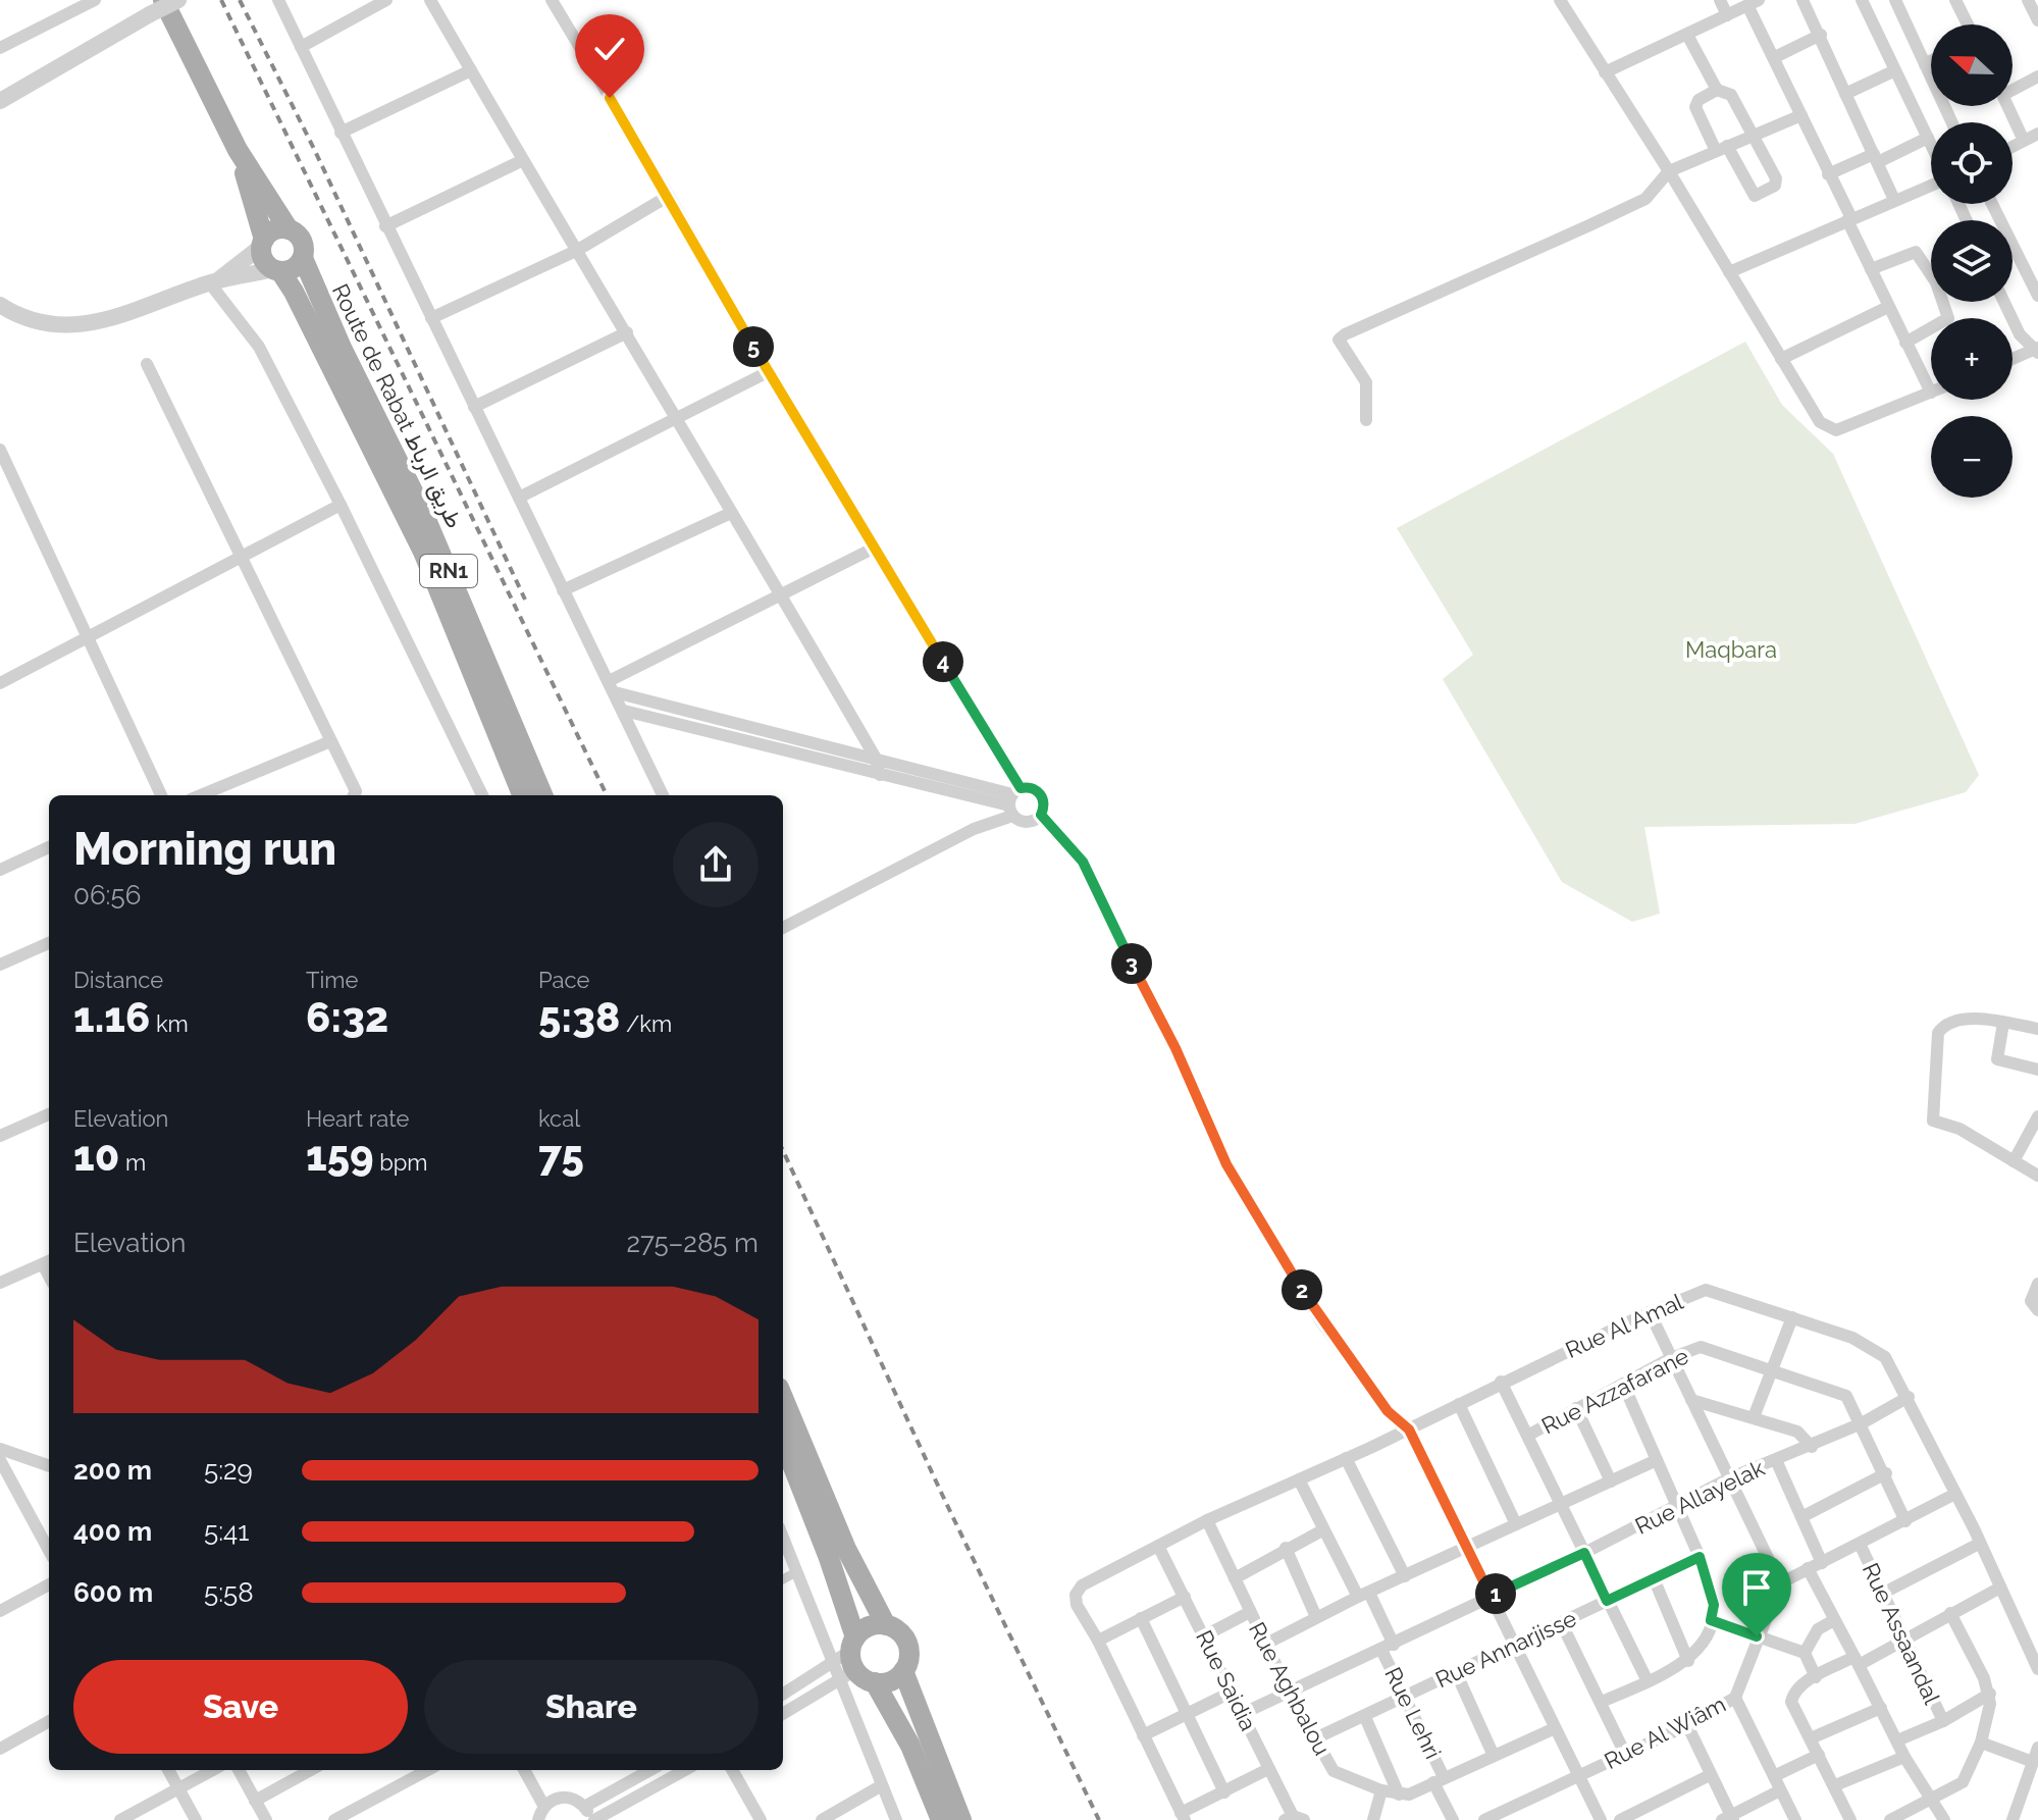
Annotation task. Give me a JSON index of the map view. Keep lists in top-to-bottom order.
{
  "streets": {
    "main road": ["Route de Rabat طريق الرباط", "RN1"],
    "street": [
      "Rue Al Amal",
      "Rue Azzafarane",
      "Rue Allayelak",
      "Rue Assaandal",
      "Rue Annarjisse",
      "Rue Saidia",
      "Rue Aghbalou",
      "Rue Lehri",
      "Rue Al Wiâm"
    ]
  },
  "crossings": [
    ["Route de Rabat طريق الرباط", "RN1"],
    ["Rue Al Amal", "Rue Allayelak"],
    ["Rue Al Amal", "Rue Saidia"],
    ["Rue Al Amal", "Rue Aghbalou"],
    ["Rue Al Amal", "Rue Lehri"],
    ["Rue Azzafarane", "Rue Allayelak"],
    ["Rue Allayelak", "Rue Saidia"],
    ["Rue Allayelak", "Rue Aghbalou"],
    ["Rue Allayelak", "Rue Lehri"],
    ["Rue Annarjisse", "Rue Aghbalou"],
    ["Rue Annarjisse", "Rue Lehri"]
  ],
  "parks": ["Maqbara"],
  "north": "left",
  "page": {
    "map_buttons": ["+", "−"],
    "pins": [
      "5",
      "4",
      "3",
      "2",
      "1"
    ],
    "heading": ["Morning run", "06:56"],
    "stats": [
      ["Distance", "1.16 km"],
      ["Time", "6:32"],
      ["Pace", "5:38 /km"],
      ["Elevation", "10 m"],
      ["Heart rate", "159 bpm"],
      ["kcal", "75"]
    ],
    "chart": ["Elevation", "275–285 m"],
    "list": [
      {
        "name": "200 m",
        "note": "5:29"
      },
      {
        "name": "400 m",
        "note": "5:41"
      },
      {
        "name": "600 m",
        "note": "5:58"
      }
    ],
    "buttons": ["Save", "Share"]
  }
}
